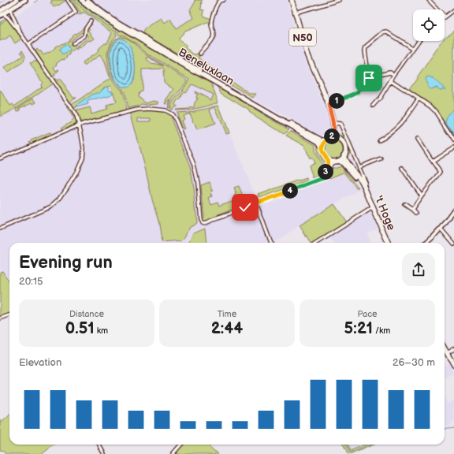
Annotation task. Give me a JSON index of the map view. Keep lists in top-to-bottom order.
{
  "streets": {
    "main road": ["N50", "Beneluxlaan", "'t Hoge"]
  },
  "crossings": [
    ["N50", "Beneluxlaan"],
    ["N50", "'t Hoge"],
    ["Beneluxlaan", "'t Hoge"]
  ],
  "page": {
    "pins": [
      "1",
      "2",
      "3",
      "4"
    ],
    "heading": ["Evening run", "20:15"],
    "stats": [
      ["Distance", "0.51 km"],
      ["Time", "2:44"],
      ["Pace", "5:21 /km"]
    ],
    "chart": ["Elevation", "26–30 m"]
  }
}
